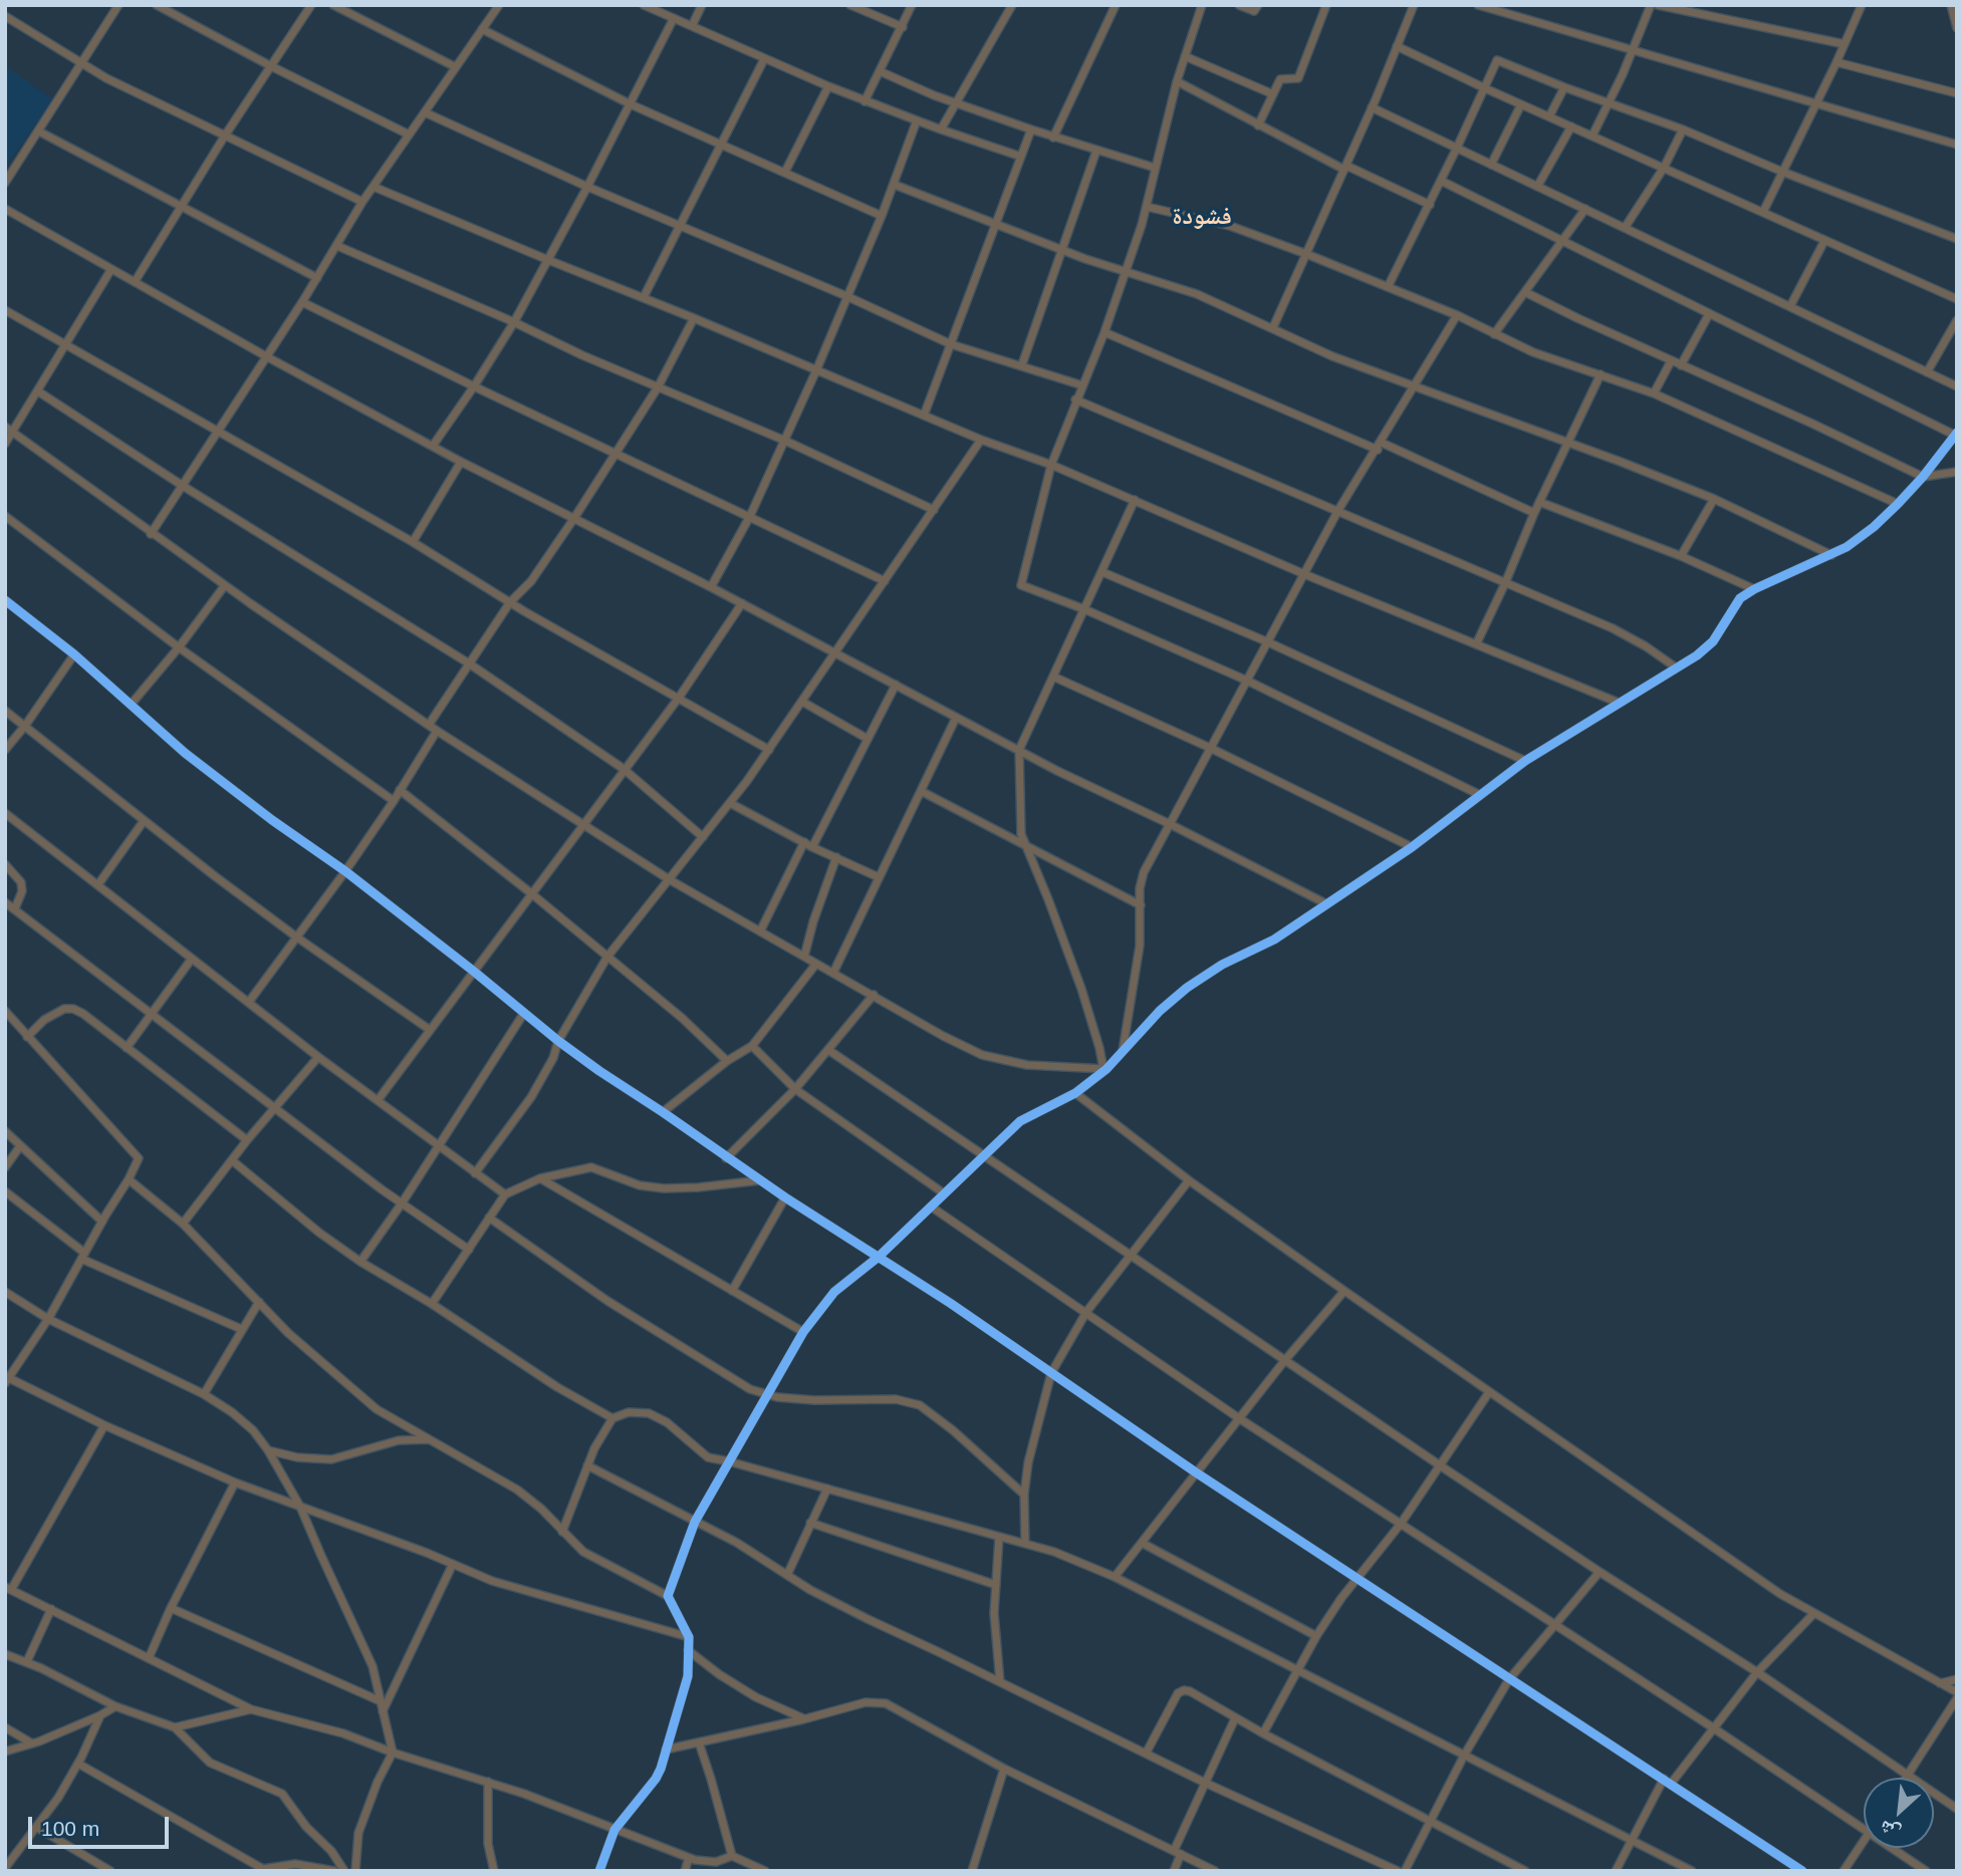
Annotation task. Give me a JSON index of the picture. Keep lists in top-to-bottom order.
{
  "districts": ["فشودة"],
  "scale_bar": "100 m",
  "north": "bottom left"
}
